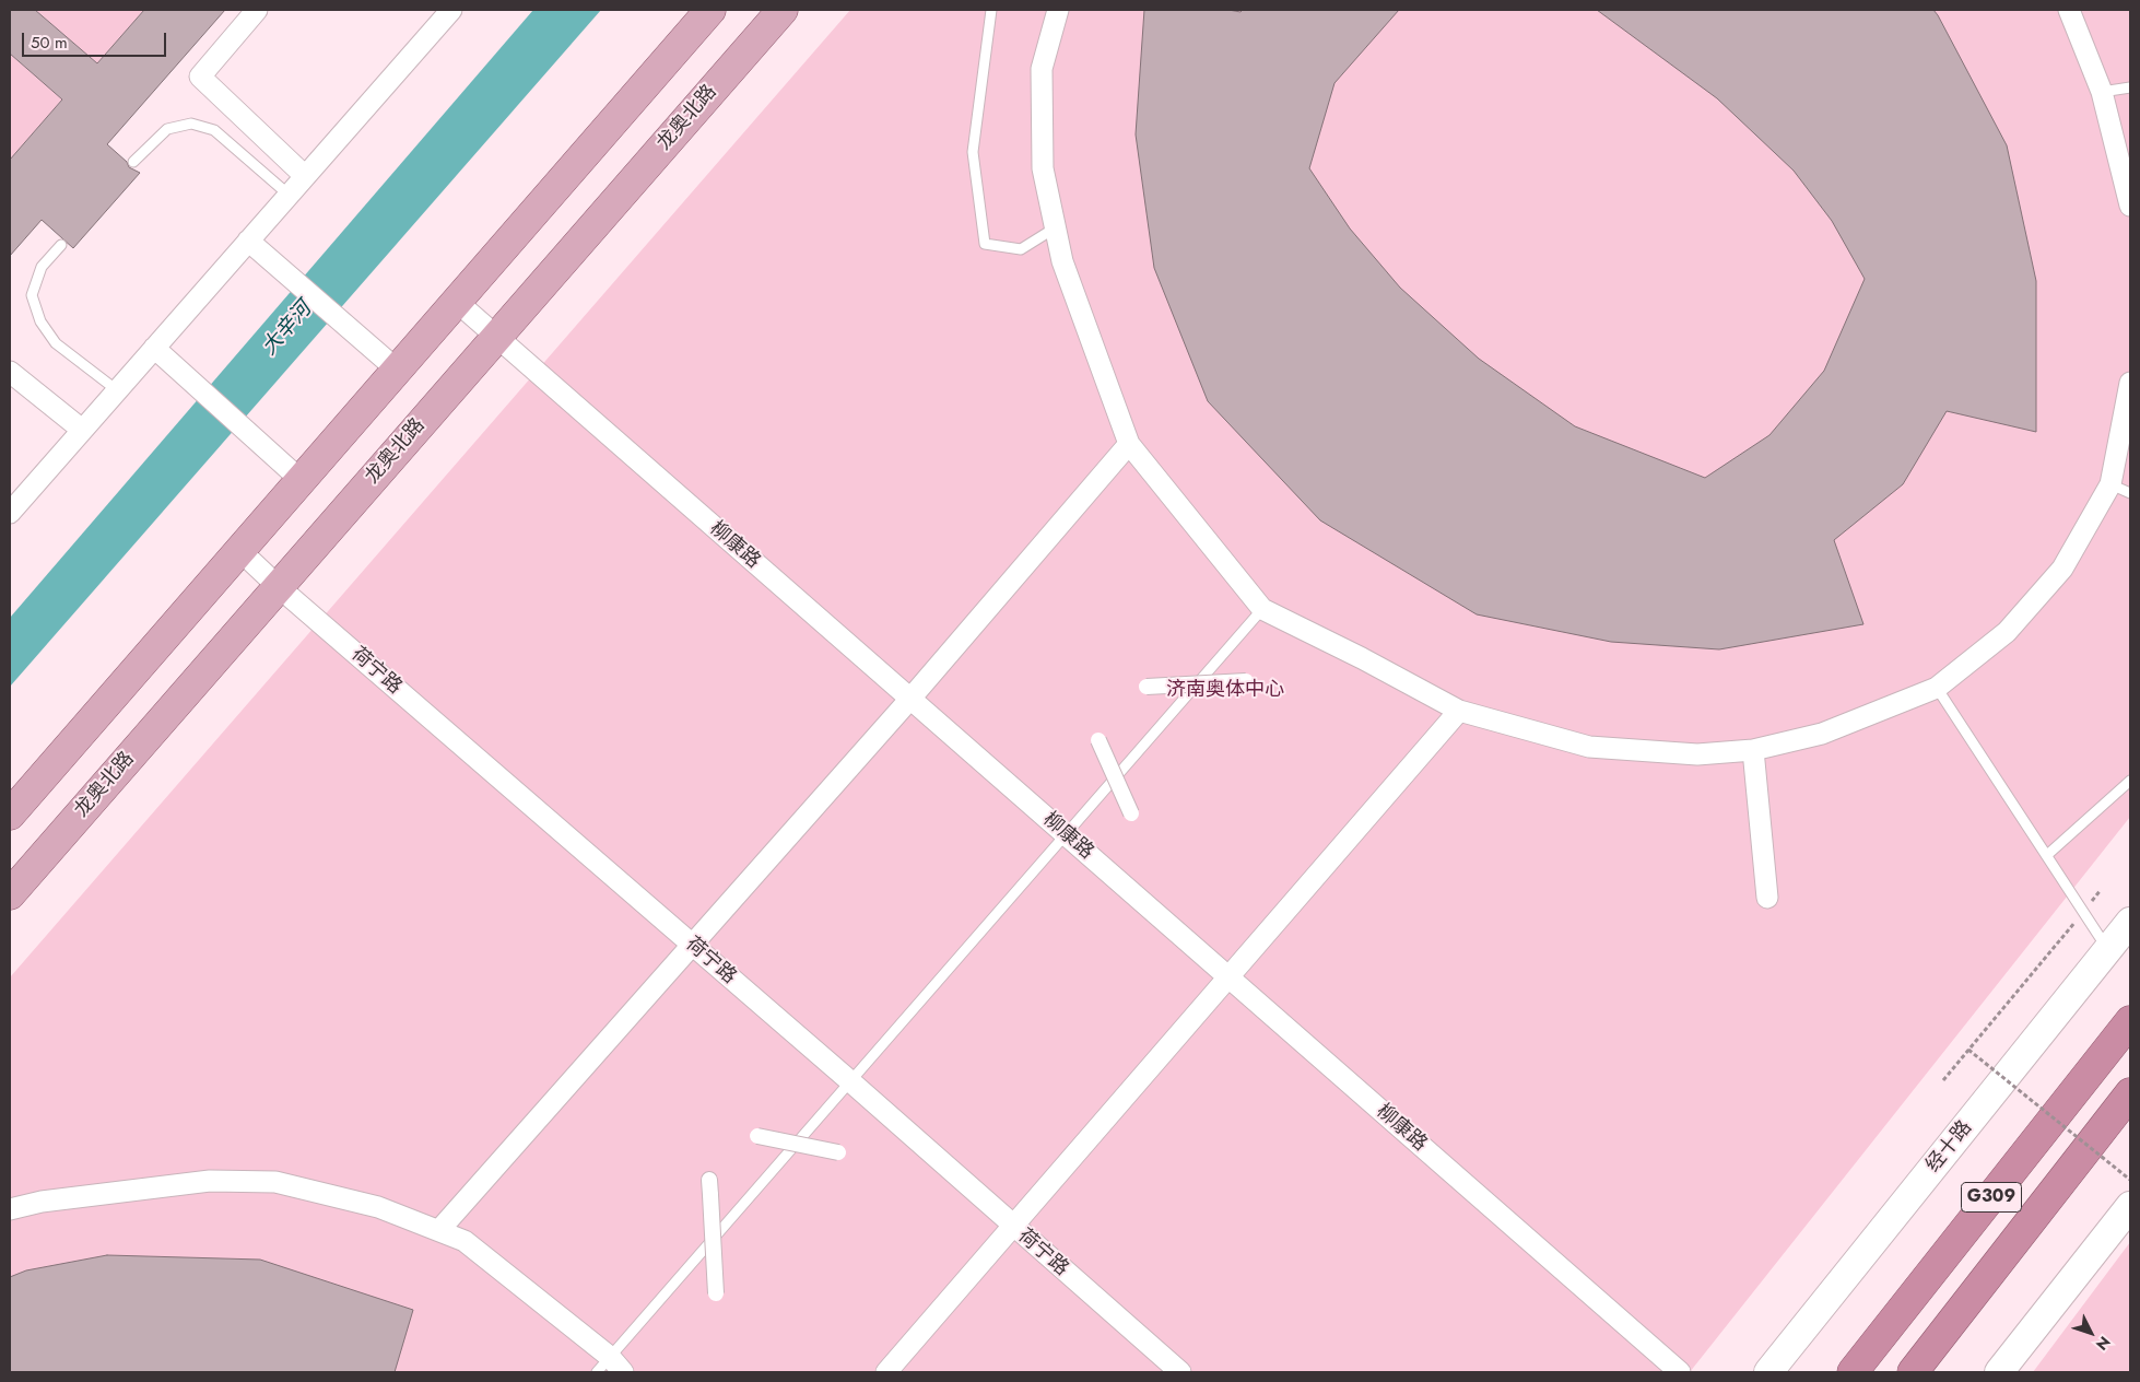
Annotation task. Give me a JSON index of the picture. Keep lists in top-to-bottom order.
{
  "streets": {
    "highway": ["G309"],
    "main road": ["龙奥北路", "经十路"],
    "street": ["柳康路", "荷宁路"]
  },
  "crossings": [
    ["龙奥北路", "柳康路"],
    ["龙奥北路", "荷宁路"]
  ],
  "water": ["大辛河"],
  "parks": ["济南奥体中心"],
  "scale_bar": "50 m",
  "north": "bottom right"
}
